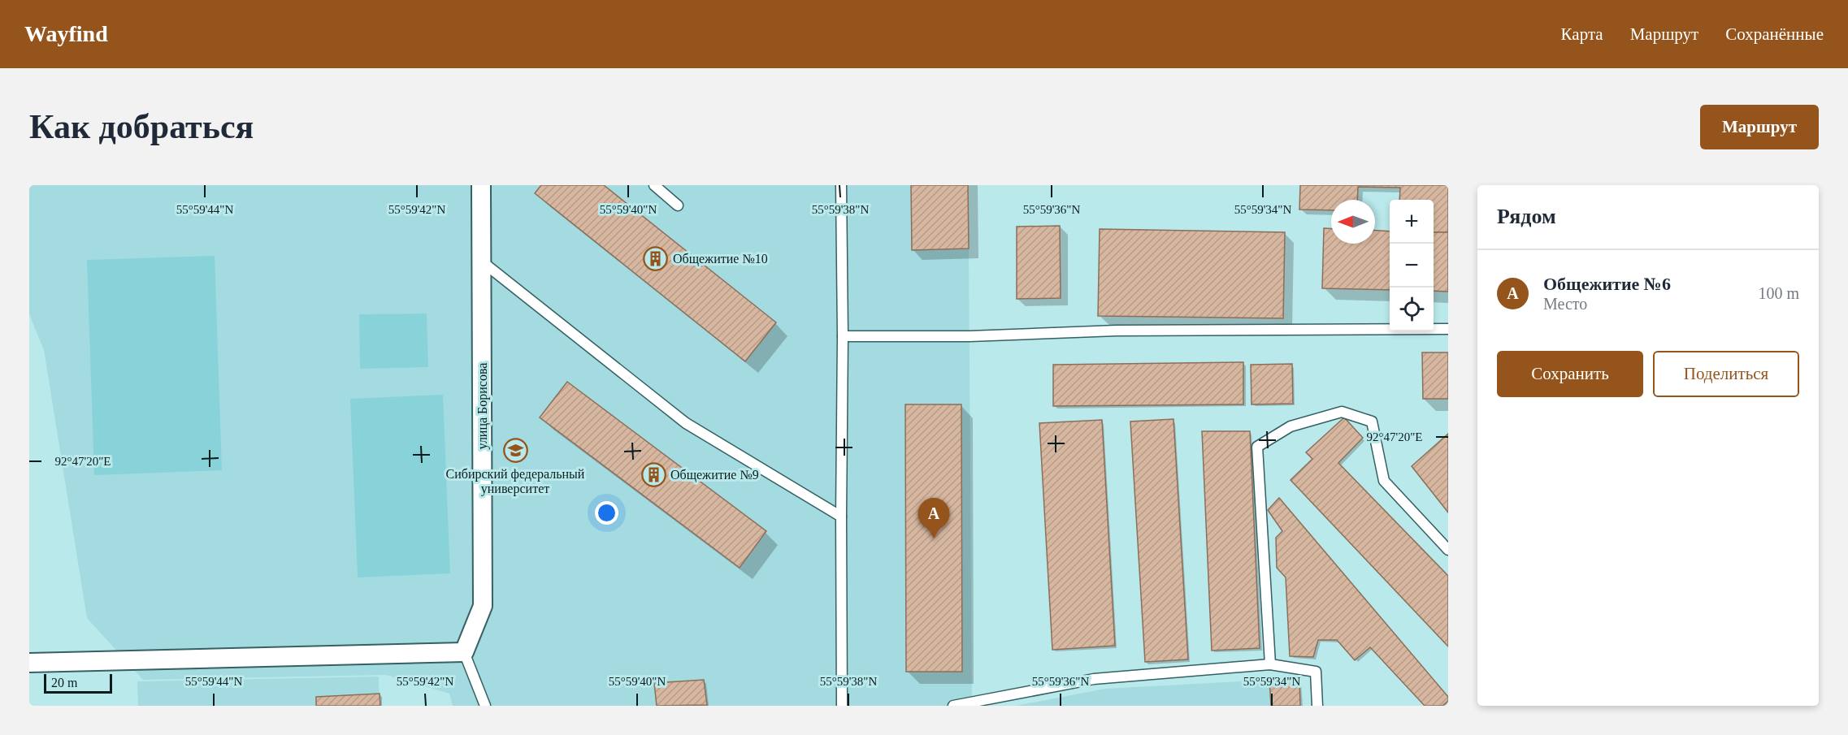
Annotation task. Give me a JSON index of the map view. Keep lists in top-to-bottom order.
{
  "streets": {
    "street": ["улица Борисова"]
  },
  "places": {
    "building": ["Общежитие №10", "Общежитие №9"],
    "school or university": ["Сибирский федеральный университет"]
  },
  "scale_bar": "20 m",
  "north": "left",
  "page": {
    "header": "Wayfind",
    "nav": ["Карта", "Маршрут", "Сохранённые"],
    "buttons": [
      "Маршрут",
      ["Сохранить", "Поделиться"]
    ],
    "title": "Как добраться",
    "heading": "Рядом",
    "map_buttons": ["+", "−"],
    "list": [
      {
        "mark": "A",
        "name": "Общежитие №6",
        "note": "Место",
        "value": "100 m"
      }
    ],
    "pins": "A",
    "scale": "20 m"
  },
  "coordinates": [
    "55°59'44\"N",
    "55°59'42\"N",
    "55°59'40\"N",
    "55°59'38\"N",
    "55°59'36\"N",
    "55°59'34\"N",
    "92°47'20\"E"
  ]
}
